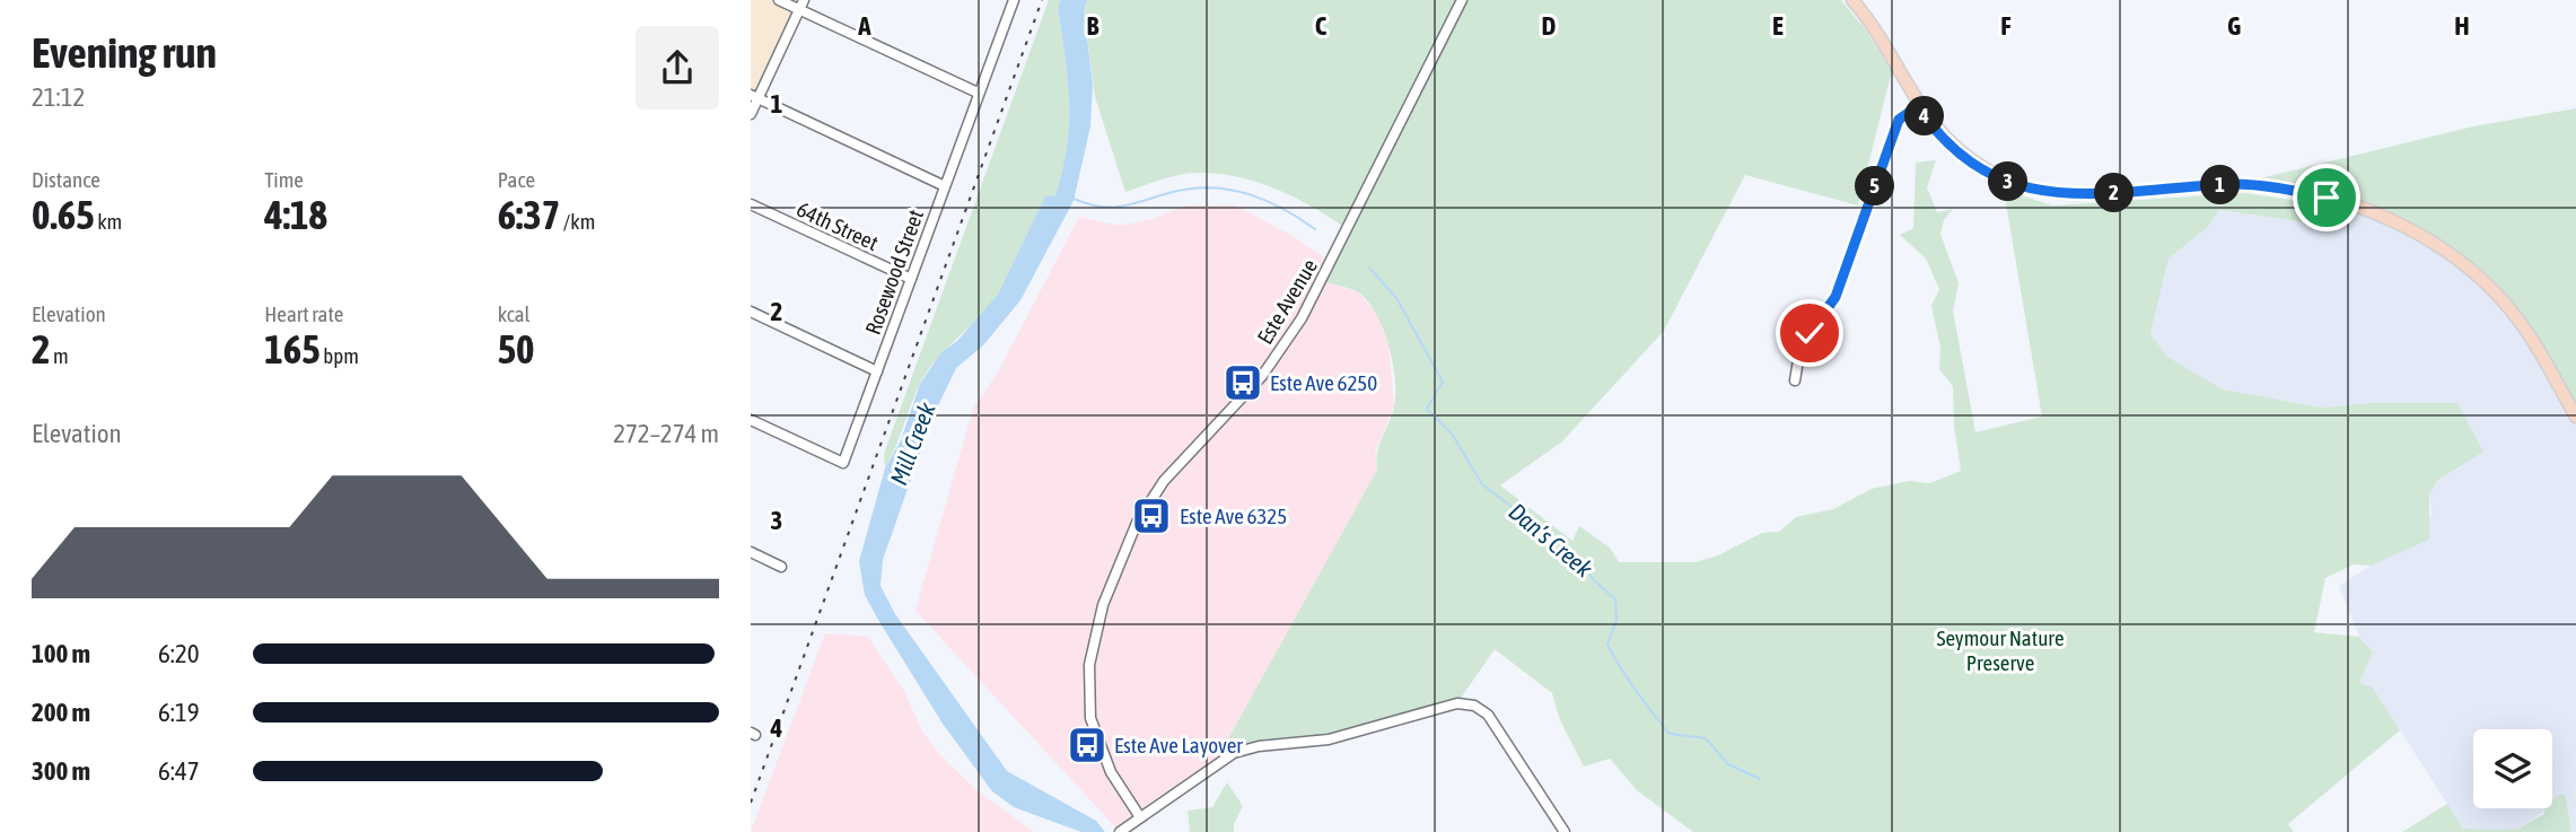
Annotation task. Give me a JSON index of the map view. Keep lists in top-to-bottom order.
{
  "streets": {
    "street": ["64th Street", "Rosewood Street", "Este Avenue"]
  },
  "crossings": [
    ["64th Street", "Rosewood Street"]
  ],
  "water": ["Mill Creek", "Dan’s Creek"],
  "parks": ["Seymour Nature Preserve"],
  "places": {
    "bus stop": ["Este Ave 6250", "Este Ave 6325", "Este Ave Layover"]
  },
  "page": {
    "heading": ["Evening run", "21:12"],
    "pins": [
      "4",
      "3",
      "1",
      "5",
      "2"
    ],
    "stats": [
      ["Distance", "0.65 km"],
      ["Time", "4:18"],
      ["Pace", "6:37 /km"],
      ["Elevation", "2 m"],
      ["Heart rate", "165 bpm"],
      ["kcal", "50"]
    ],
    "chart": ["Elevation", "272–274 m"],
    "list": [
      {
        "name": "100 m",
        "note": "6:20"
      },
      {
        "name": "200 m",
        "note": "6:19"
      },
      {
        "name": "300 m",
        "note": "6:47"
      }
    ]
  },
  "grid": {
    "columns": [
      "A",
      "B",
      "C",
      "D",
      "E",
      "F",
      "G",
      "H"
    ],
    "rows": [
      "1",
      "2",
      "3",
      "4"
    ]
  }
}
